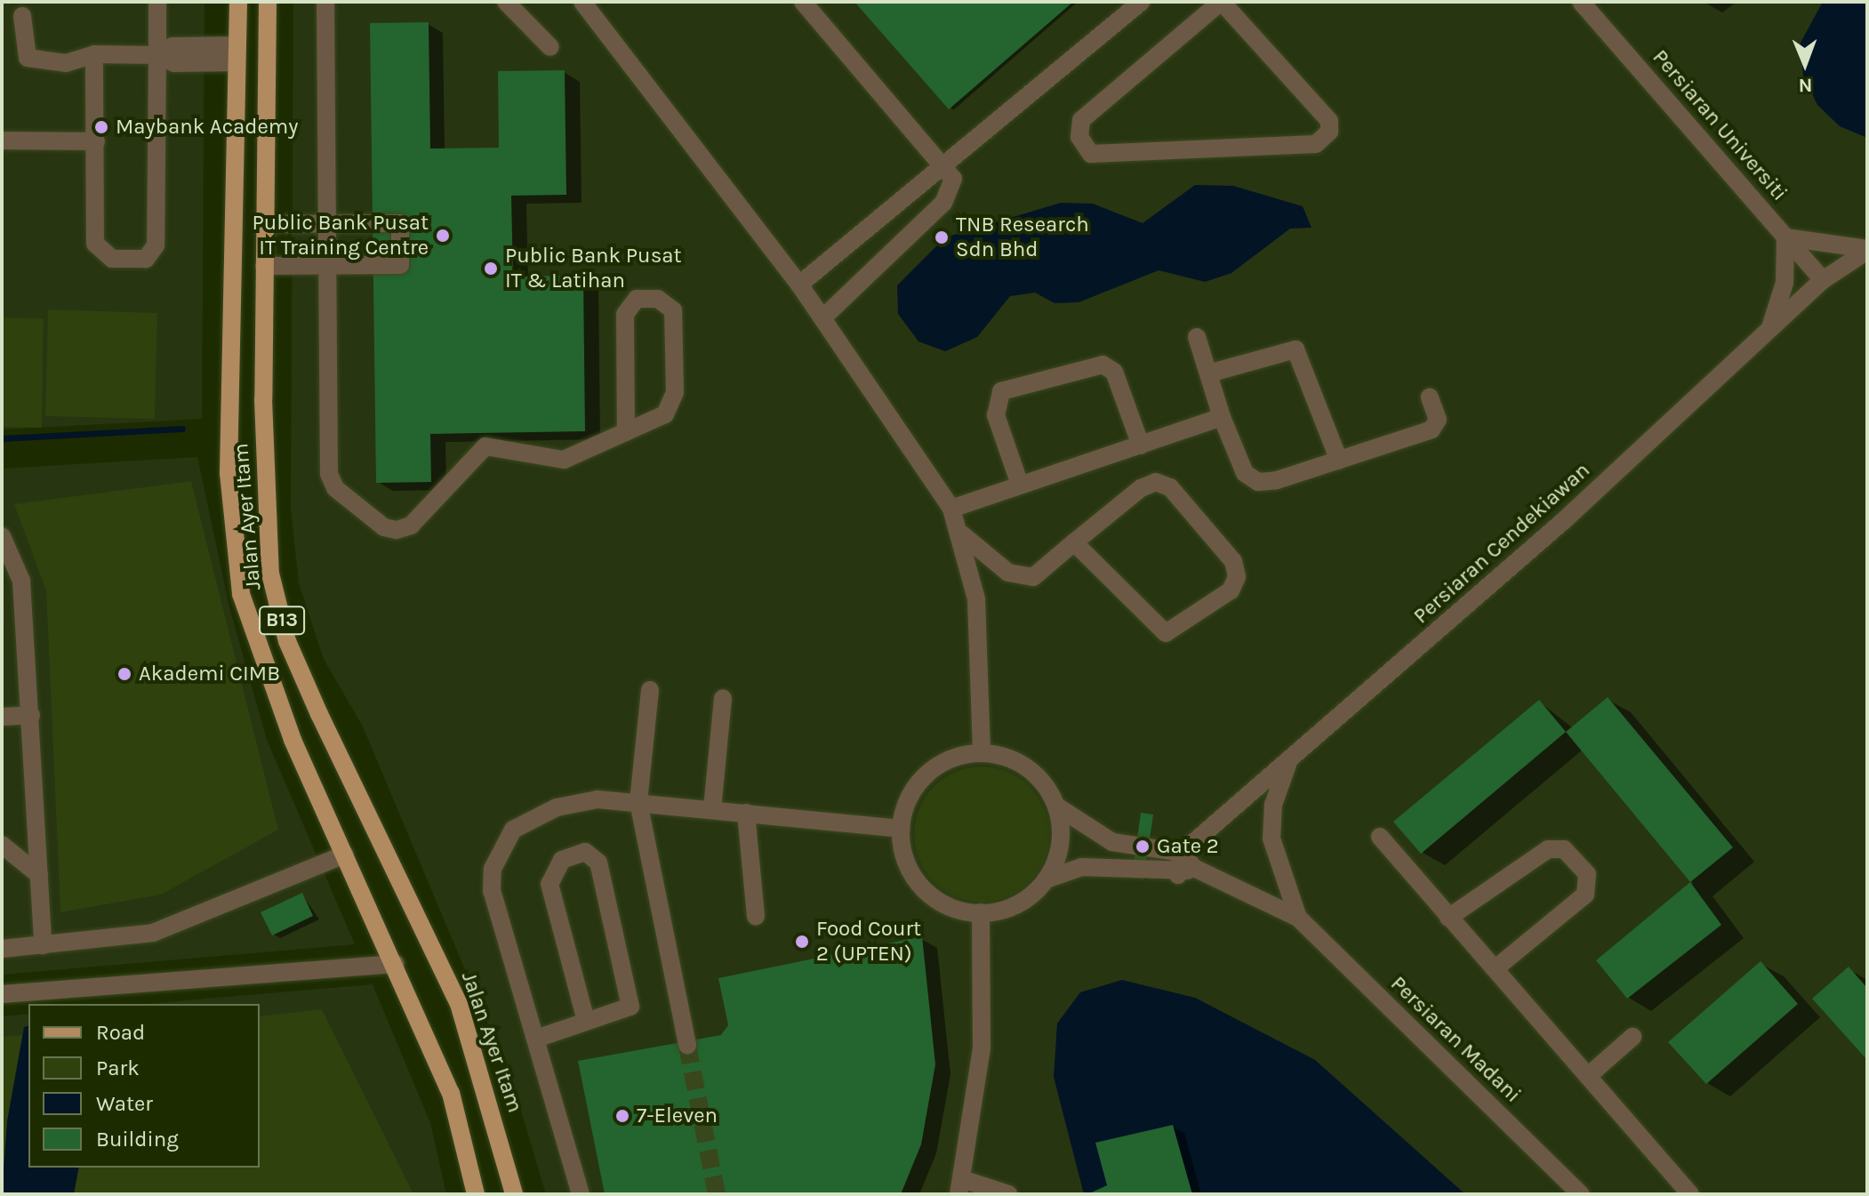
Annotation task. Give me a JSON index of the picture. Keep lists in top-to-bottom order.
{
  "streets": {
    "main road": ["Jalan Ayer Itam", "B13"],
    "street": ["Persiaran Universiti", "Persiaran Cendekiawan", "Persiaran Madani"]
  },
  "crossings": [
    ["Persiaran Universiti", "Persiaran Cendekiawan"]
  ],
  "places": [
    "Maybank Academy",
    "Public Bank Pusat IT Training Centre",
    "TNB Research Sdn Bhd",
    "Public Bank Pusat IT & Latihan",
    "Akademi CIMB",
    "Gate 2",
    "Food Court 2 (UPTEN)",
    "7-Eleven"
  ],
  "legend": [
    "Road",
    "Park",
    "Water",
    "Building"
  ],
  "north": "bottom"
}
